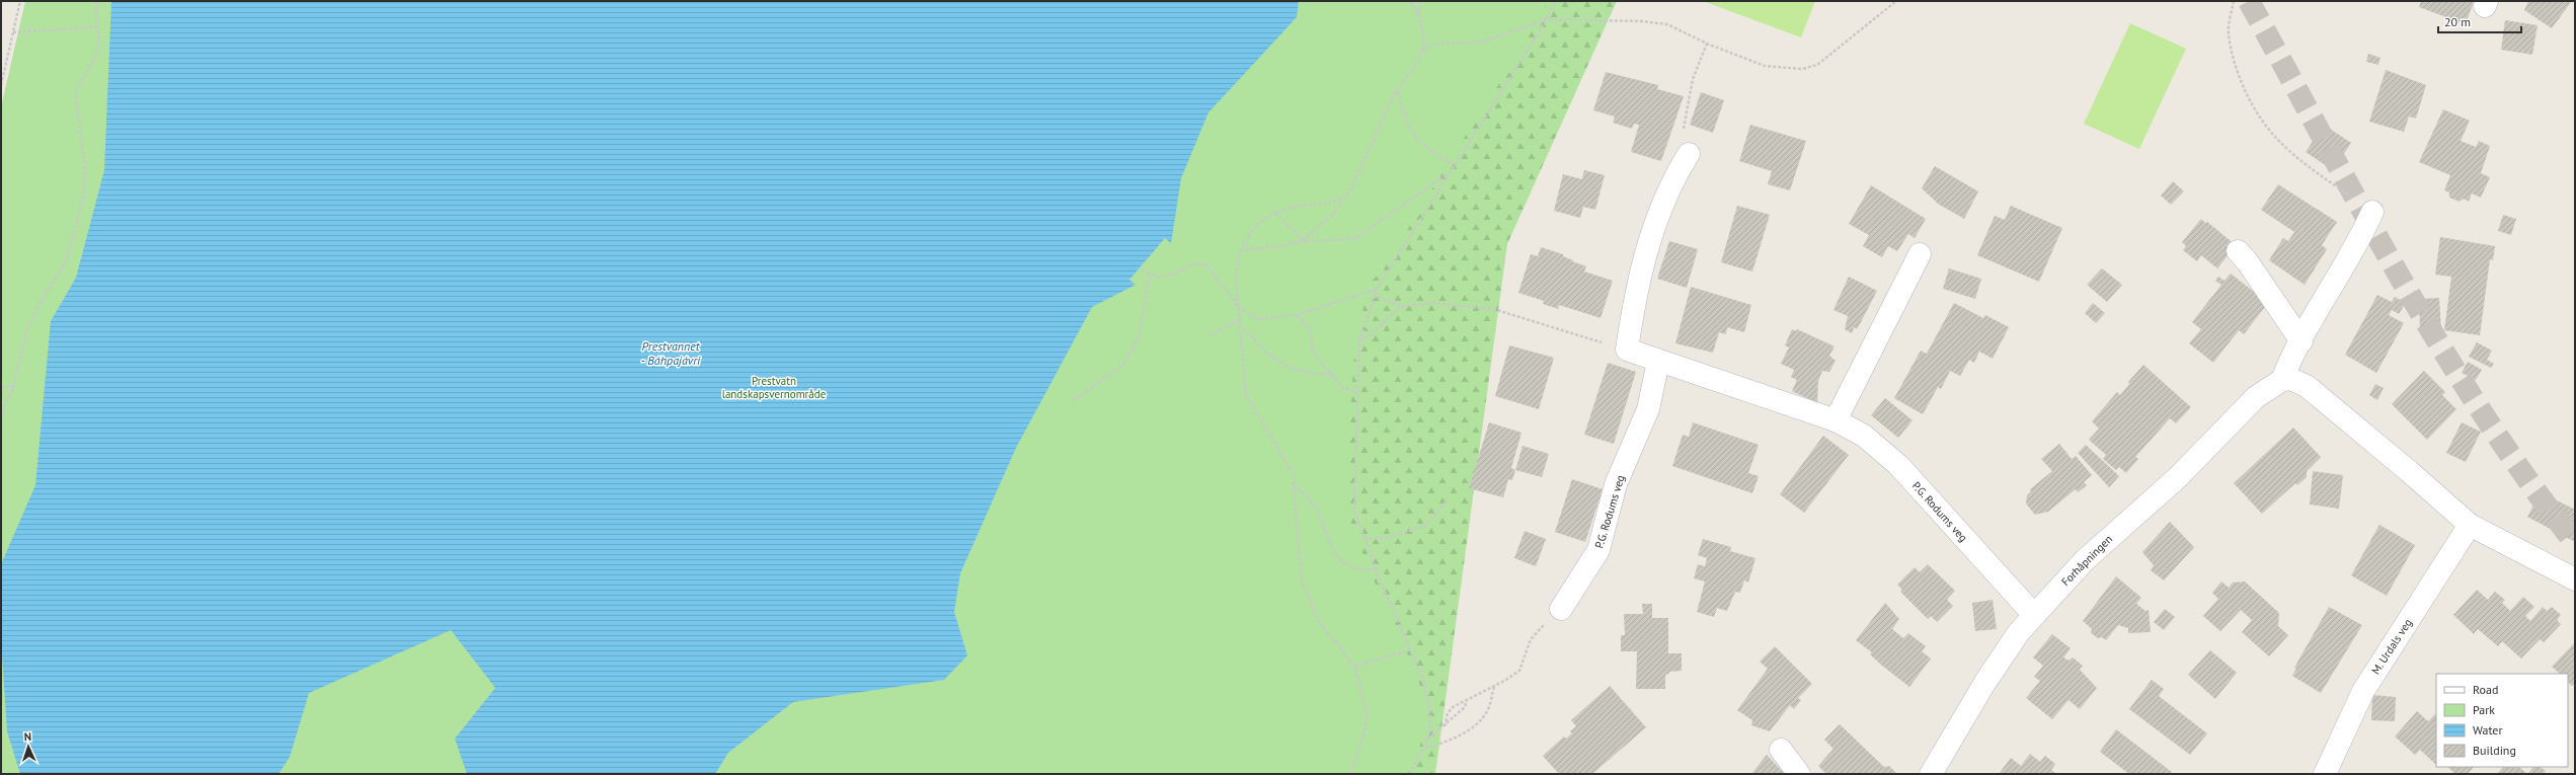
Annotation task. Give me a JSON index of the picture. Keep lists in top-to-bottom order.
{
  "streets": {
    "street": ["P.G. Rodums veg", "Forhåpningen", "M. Urdals veg"]
  },
  "crossings": [
    ["P.G. Rodums veg", "Forhåpningen"]
  ],
  "water": ["Prestvannet - Báhpajávri"],
  "parks": ["Prestvatn landskapsvernområde"],
  "legend": [
    "Road",
    "Park",
    "Water",
    "Building"
  ],
  "scale_bar": "20 m",
  "north": "top"
}
